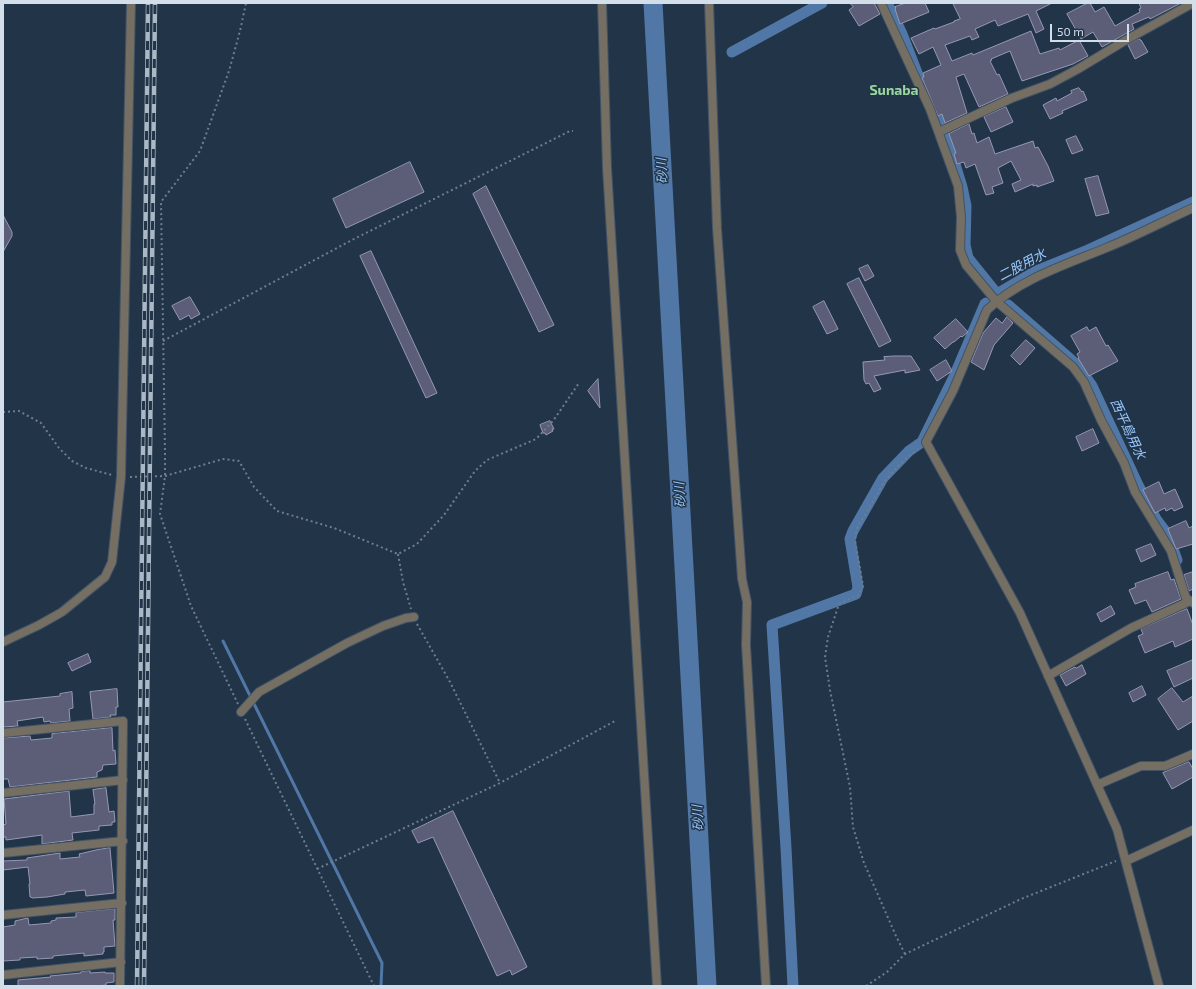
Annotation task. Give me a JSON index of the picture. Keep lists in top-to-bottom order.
{
  "districts": ["Sunaba"],
  "water": ["砂川", "二股用水", "西平島用水"],
  "scale_bar": "50 m"
}
